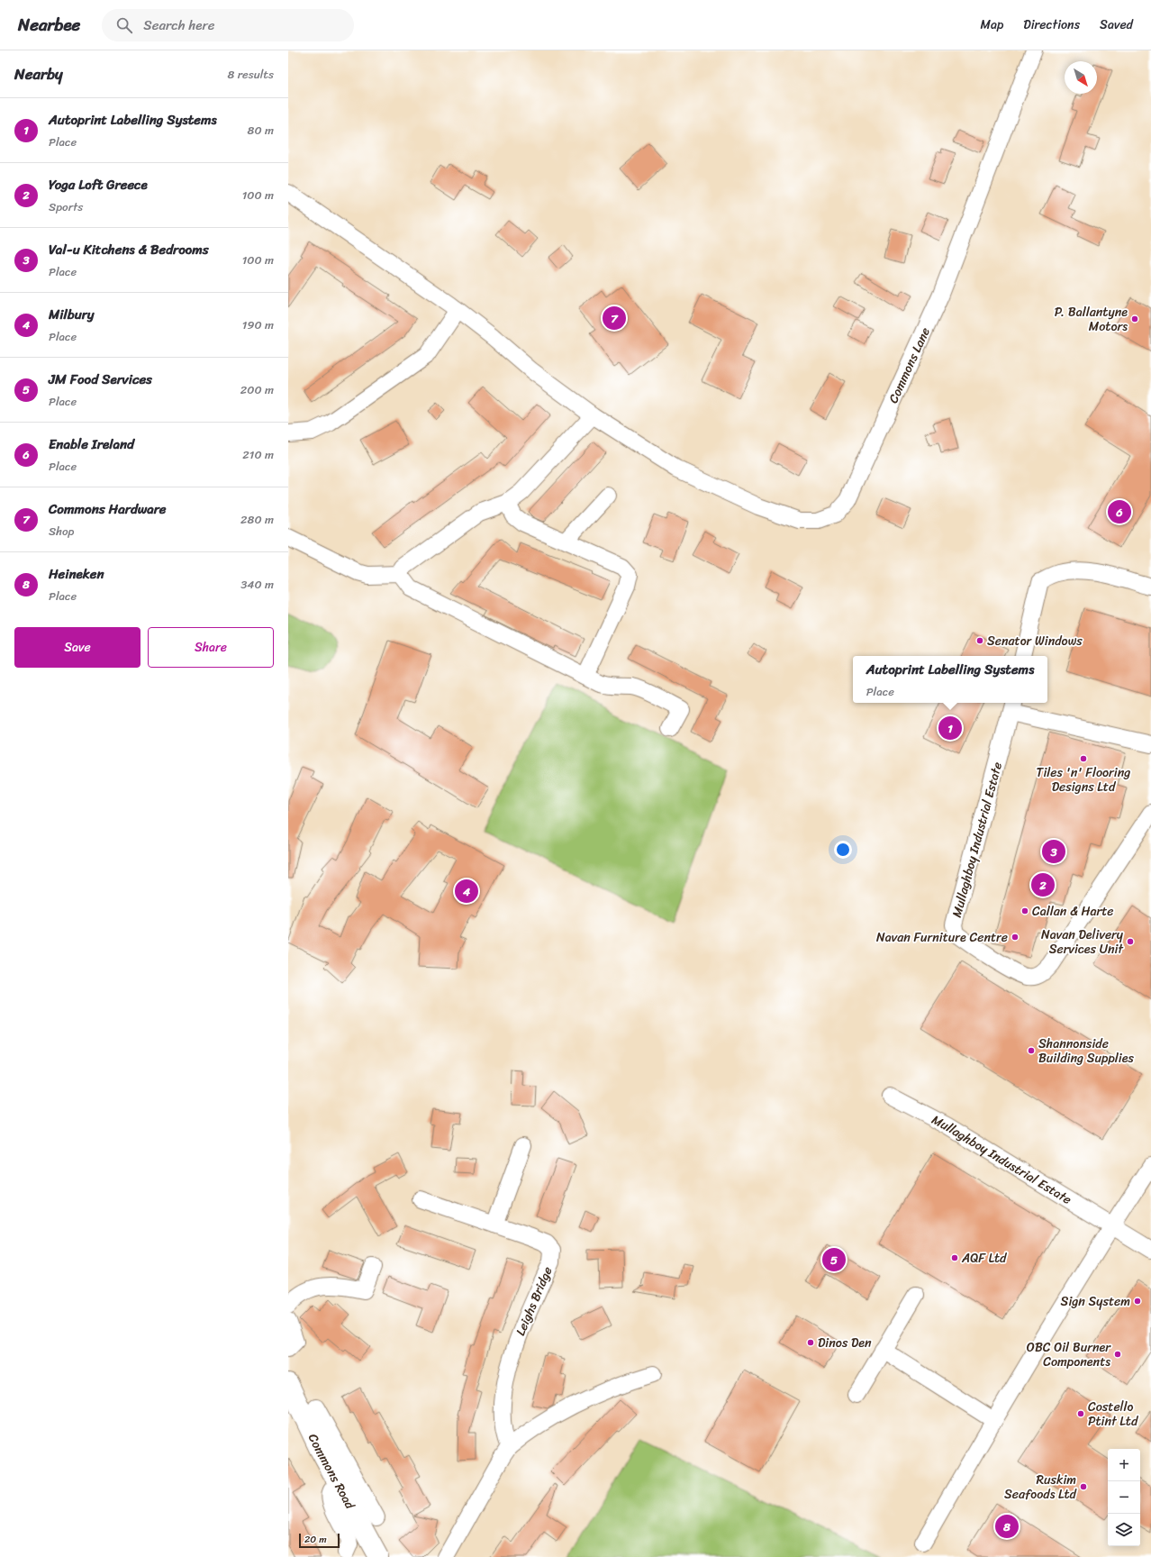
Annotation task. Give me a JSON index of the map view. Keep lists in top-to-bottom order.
{
  "streets": {
    "street": [
      "Commons Lane",
      "Mullaghboy Industrial Estate",
      "Leighs Bridge",
      "Commons Road"
    ]
  },
  "places": [
    "P. Ballantyne Motors",
    "Senator Windows",
    "Tiles 'n' Flooring Designs Ltd",
    "Callan & Harte",
    "Navan Furniture Centre",
    "Navan Delivery Services Unit",
    "Shannonside Building Supplies",
    "AQF Ltd",
    "Sign System",
    "Dinos Den",
    "OBC Oil Burner Components",
    "Costello Ptint Ltd",
    "Ruskim Seafoods Ltd"
  ],
  "scale_bar": "20 m",
  "north": "bottom right",
  "page": {
    "header": "Nearbee",
    "search": "Search here",
    "nav": ["Map", "Directions", "Saved"],
    "heading": ["Nearby", "8 results"],
    "list": [
      {
        "mark": "1",
        "name": "Autoprint Labelling Systems",
        "note": "Place",
        "value": "80 m"
      },
      {
        "mark": "2",
        "name": "Yoga Loft Greece",
        "note": "Sports",
        "value": "100 m"
      },
      {
        "mark": "3",
        "name": "Val-u Kitchens & Bedrooms",
        "note": "Place",
        "value": "100 m"
      },
      {
        "mark": "4",
        "name": "Milbury",
        "note": "Place",
        "value": "190 m"
      },
      {
        "mark": "5",
        "name": "JM Food Services",
        "note": "Place",
        "value": "200 m"
      },
      {
        "mark": "6",
        "name": "Enable Ireland",
        "note": "Place",
        "value": "210 m"
      },
      {
        "mark": "7",
        "name": "Commons Hardware",
        "note": "Shop",
        "value": "280 m"
      },
      {
        "mark": "8",
        "name": "Heineken",
        "note": "Place",
        "value": "340 m"
      }
    ],
    "pins": [
      "7",
      "6",
      "1",
      "3",
      "2",
      "4",
      "5",
      "8"
    ],
    "buttons": ["Save", "Share"],
    "popup": ["Autoprint Labelling Systems", "Place"],
    "map_buttons": ["+", "−"],
    "scale": "20 m"
  }
}
